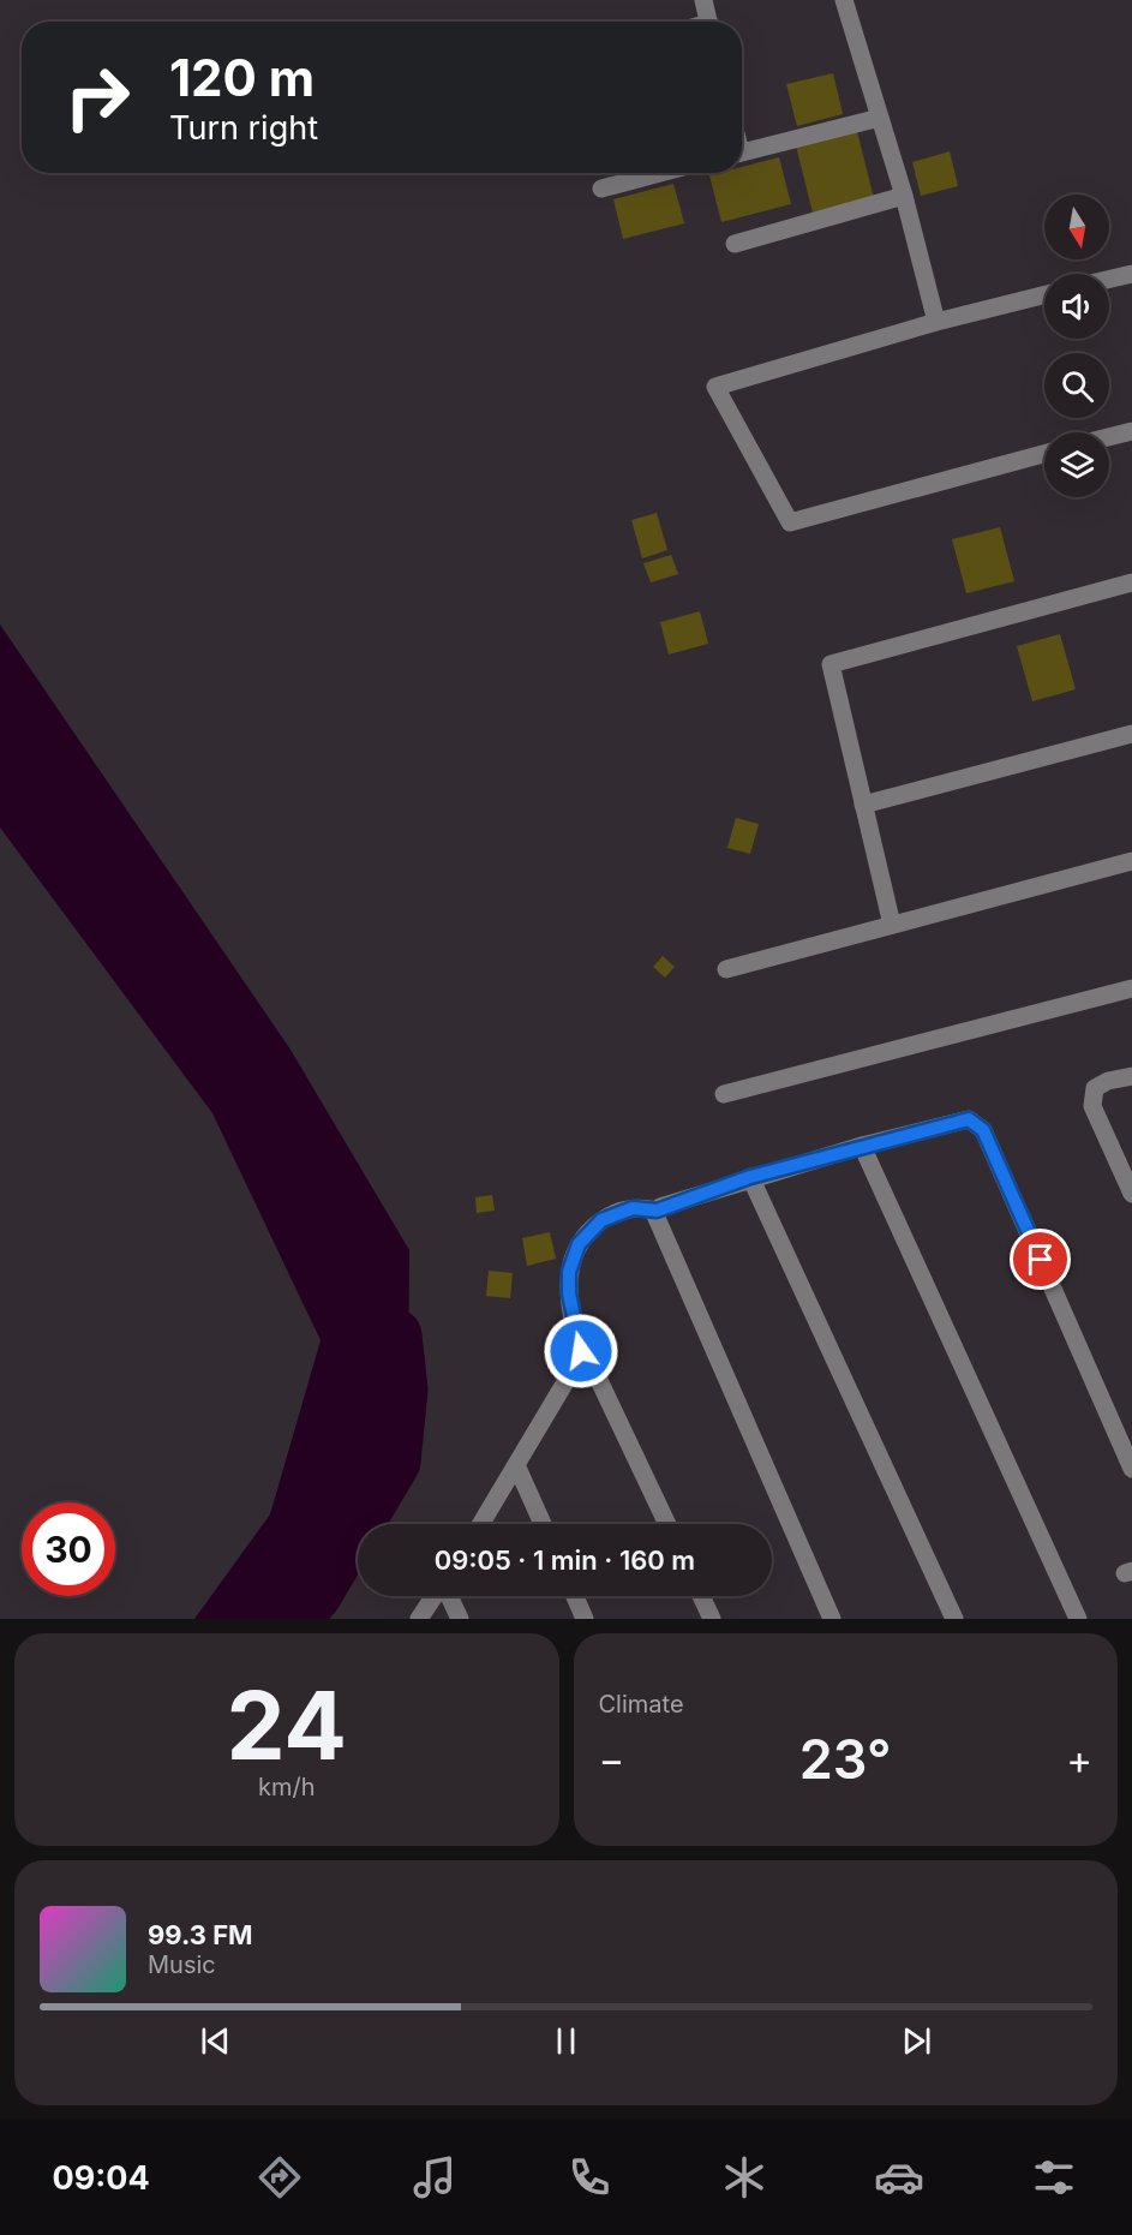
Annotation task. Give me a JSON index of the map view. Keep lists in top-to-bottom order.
{
  "north": "bottom",
  "page": {
    "turn": ["120 m", "Turn right"],
    "limit": "30",
    "trip": "09:05 · 1 min · 160 m",
    "tile": [
      ["24", "km/h"],
      "Climate"
    ],
    "heat": ["−", "23°", "+"],
    "song": ["99.3 FM", "Music"],
    "tabs": "09:04"
  }
}
